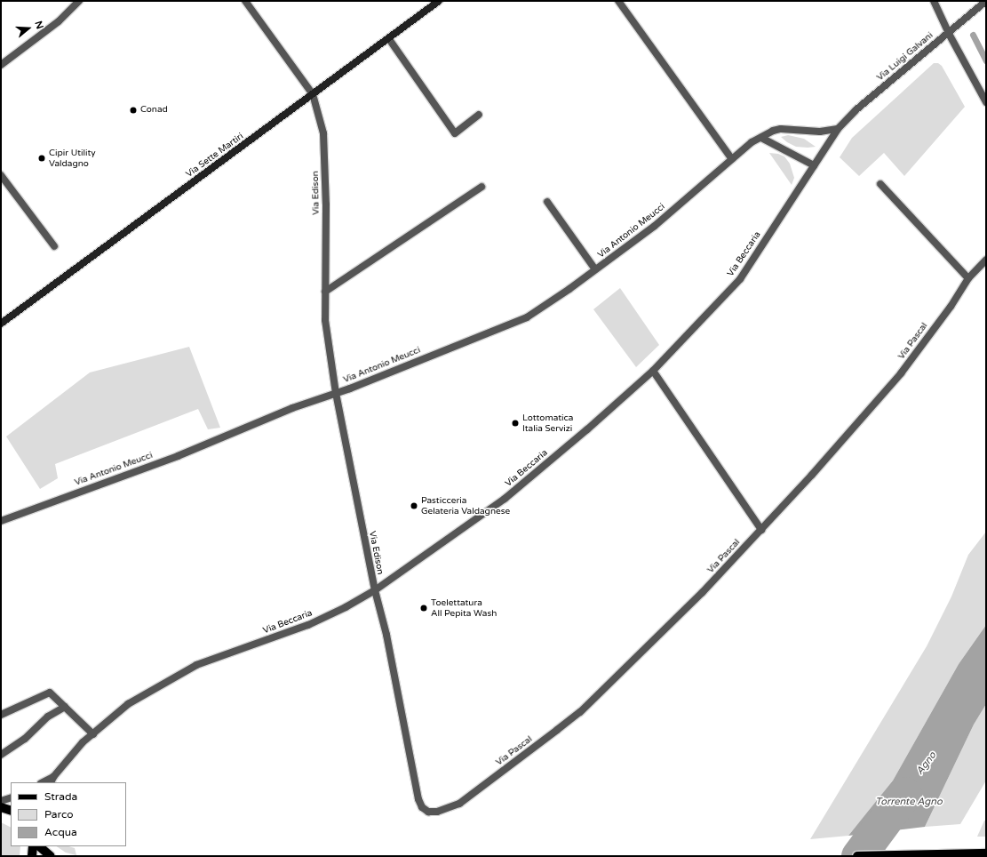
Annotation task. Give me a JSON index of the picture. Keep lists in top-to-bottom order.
{
  "streets": {
    "main road": ["Via Sette Martiri"],
    "street": [
      "Via Luigi Galvani",
      "Via Edison",
      "Via Antonio Meucci",
      "Via Beccaria",
      "Via Pascal"
    ]
  },
  "crossings": [
    ["Via Luigi Galvani", "Via Antonio Meucci"],
    ["Via Luigi Galvani", "Via Beccaria"],
    ["Via Sette Martiri", "Via Edison"],
    ["Via Edison", "Via Antonio Meucci"],
    ["Via Edison", "Via Beccaria"],
    ["Via Edison", "Via Pascal"],
    ["Via Antonio Meucci", "Via Beccaria"]
  ],
  "water": ["Agno", "Torrente Agno"],
  "places": [
    "Conad",
    "Cipir Utility Valdagno",
    "Lottomatica Italia Servizi",
    "Pasticceria Gelateria Valdagnese",
    "Toelettatura All Pepita Wash"
  ],
  "legend": ["Strada", "Parco", "Acqua"],
  "north": "right"
}
